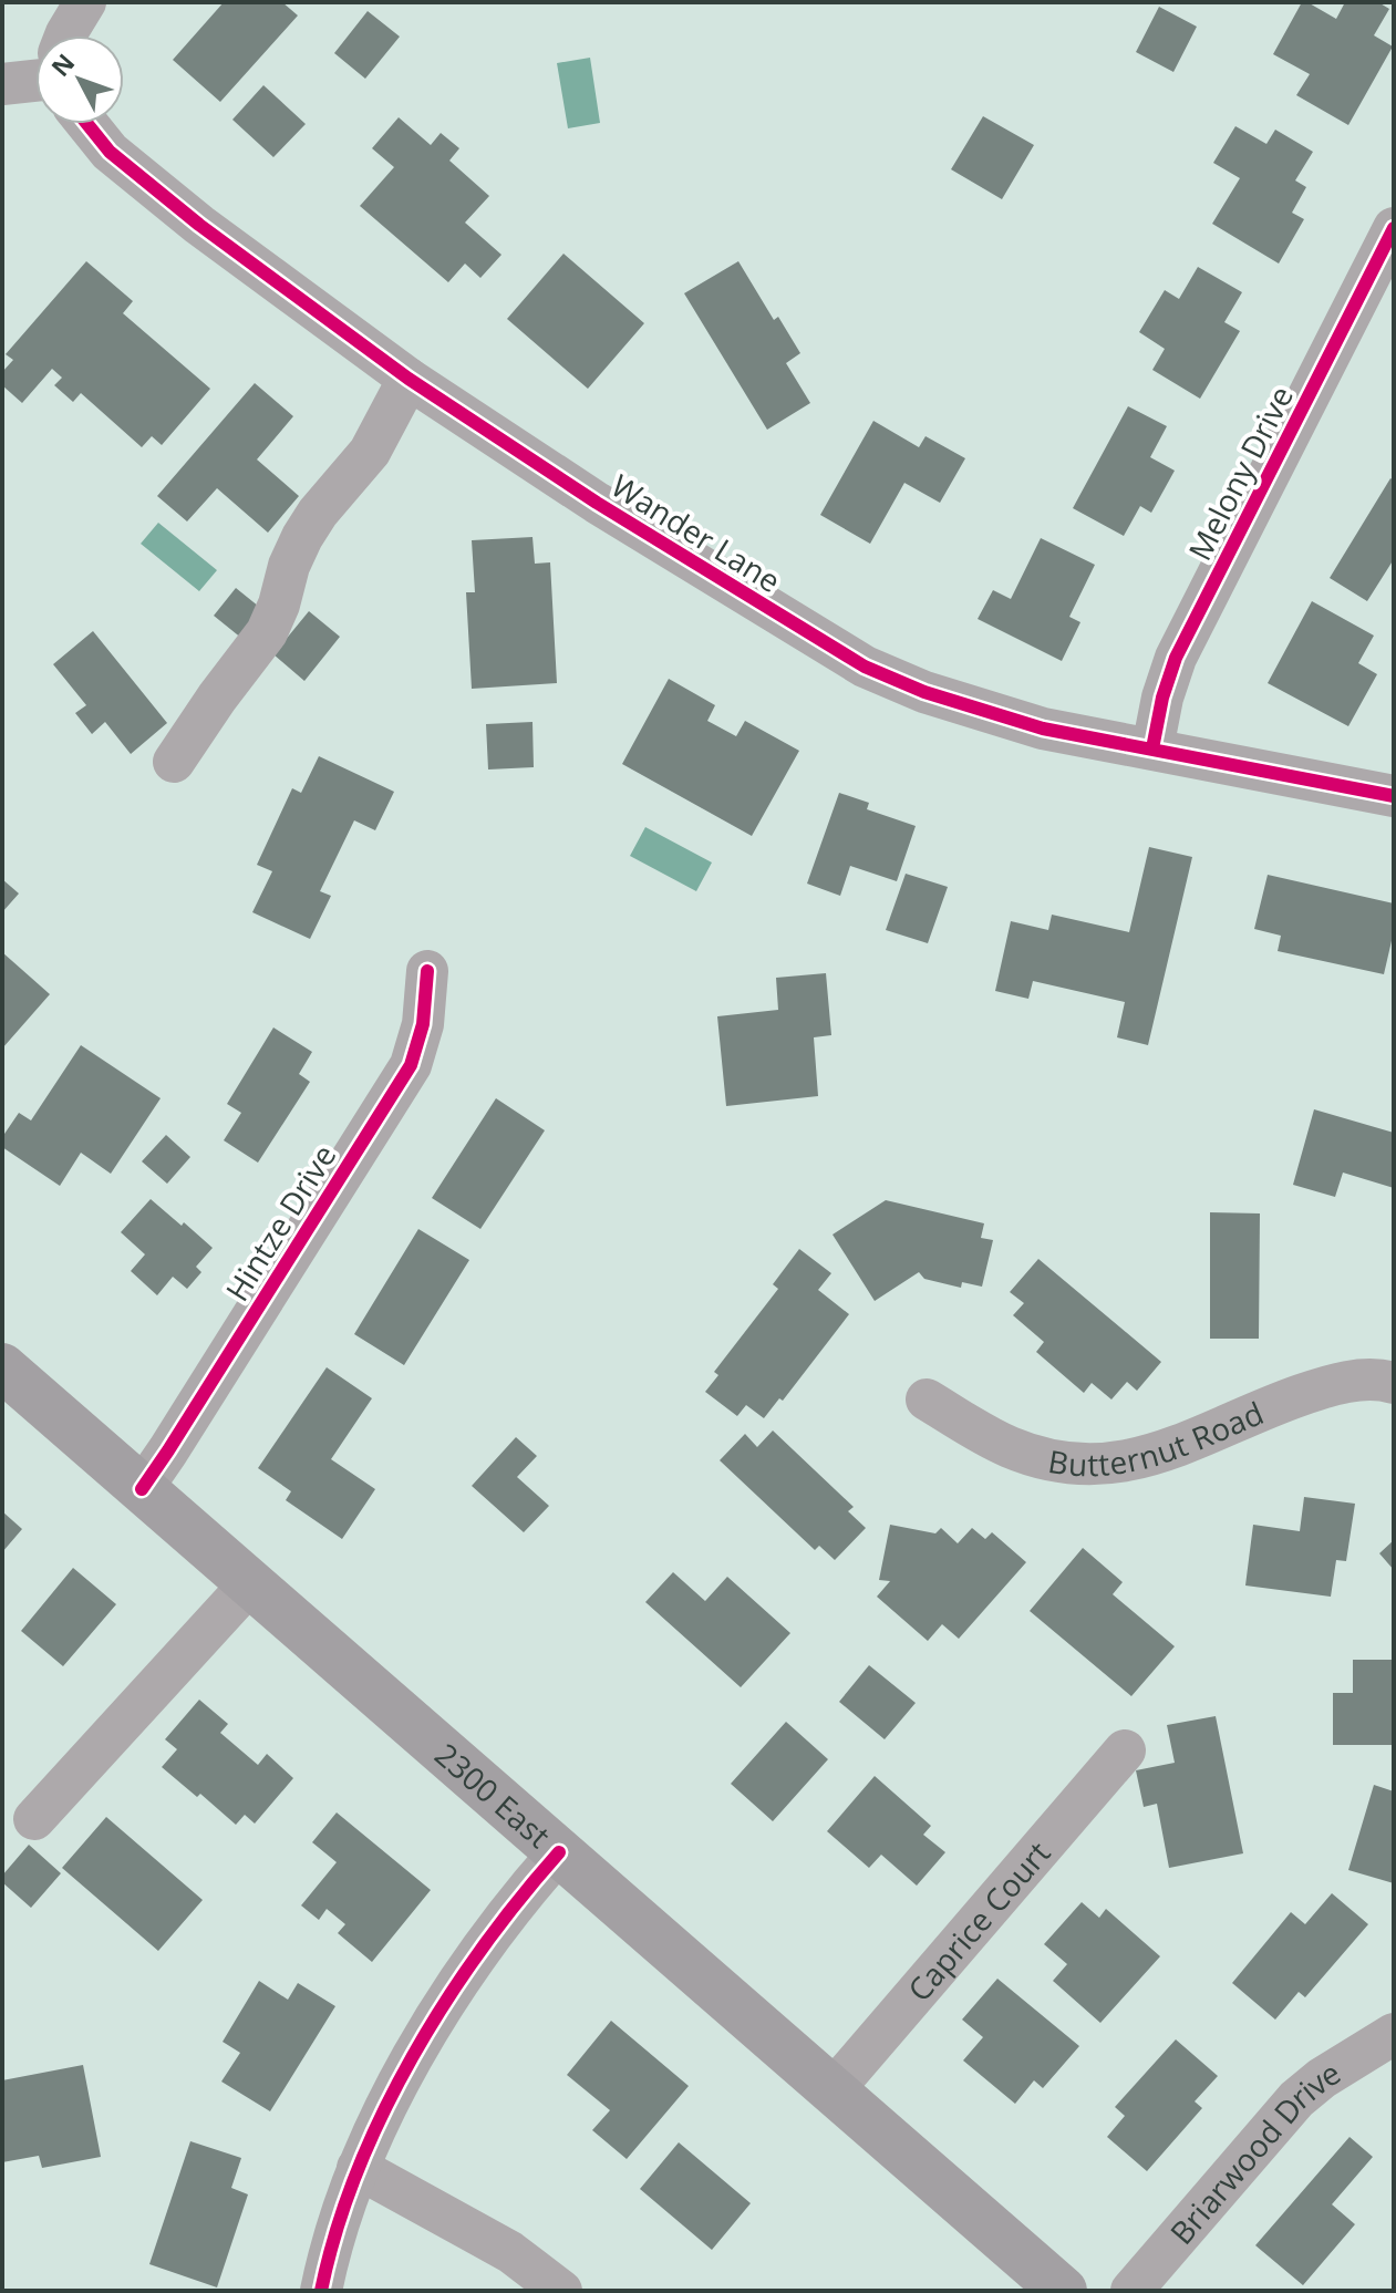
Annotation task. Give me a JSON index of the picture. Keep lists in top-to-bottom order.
{
  "streets": {
    "main road": ["2300 East"],
    "street": [
      "Melony Drive",
      "Wander Lane",
      "Hintze Drive",
      "Butternut Road",
      "Caprice Court",
      "Briarwood Drive"
    ]
  },
  "crossings": [
    ["Melony Drive", "Wander Lane"],
    ["Hintze Drive", "2300 East"],
    ["2300 East", "Caprice Court"]
  ],
  "north": "top left"
}
